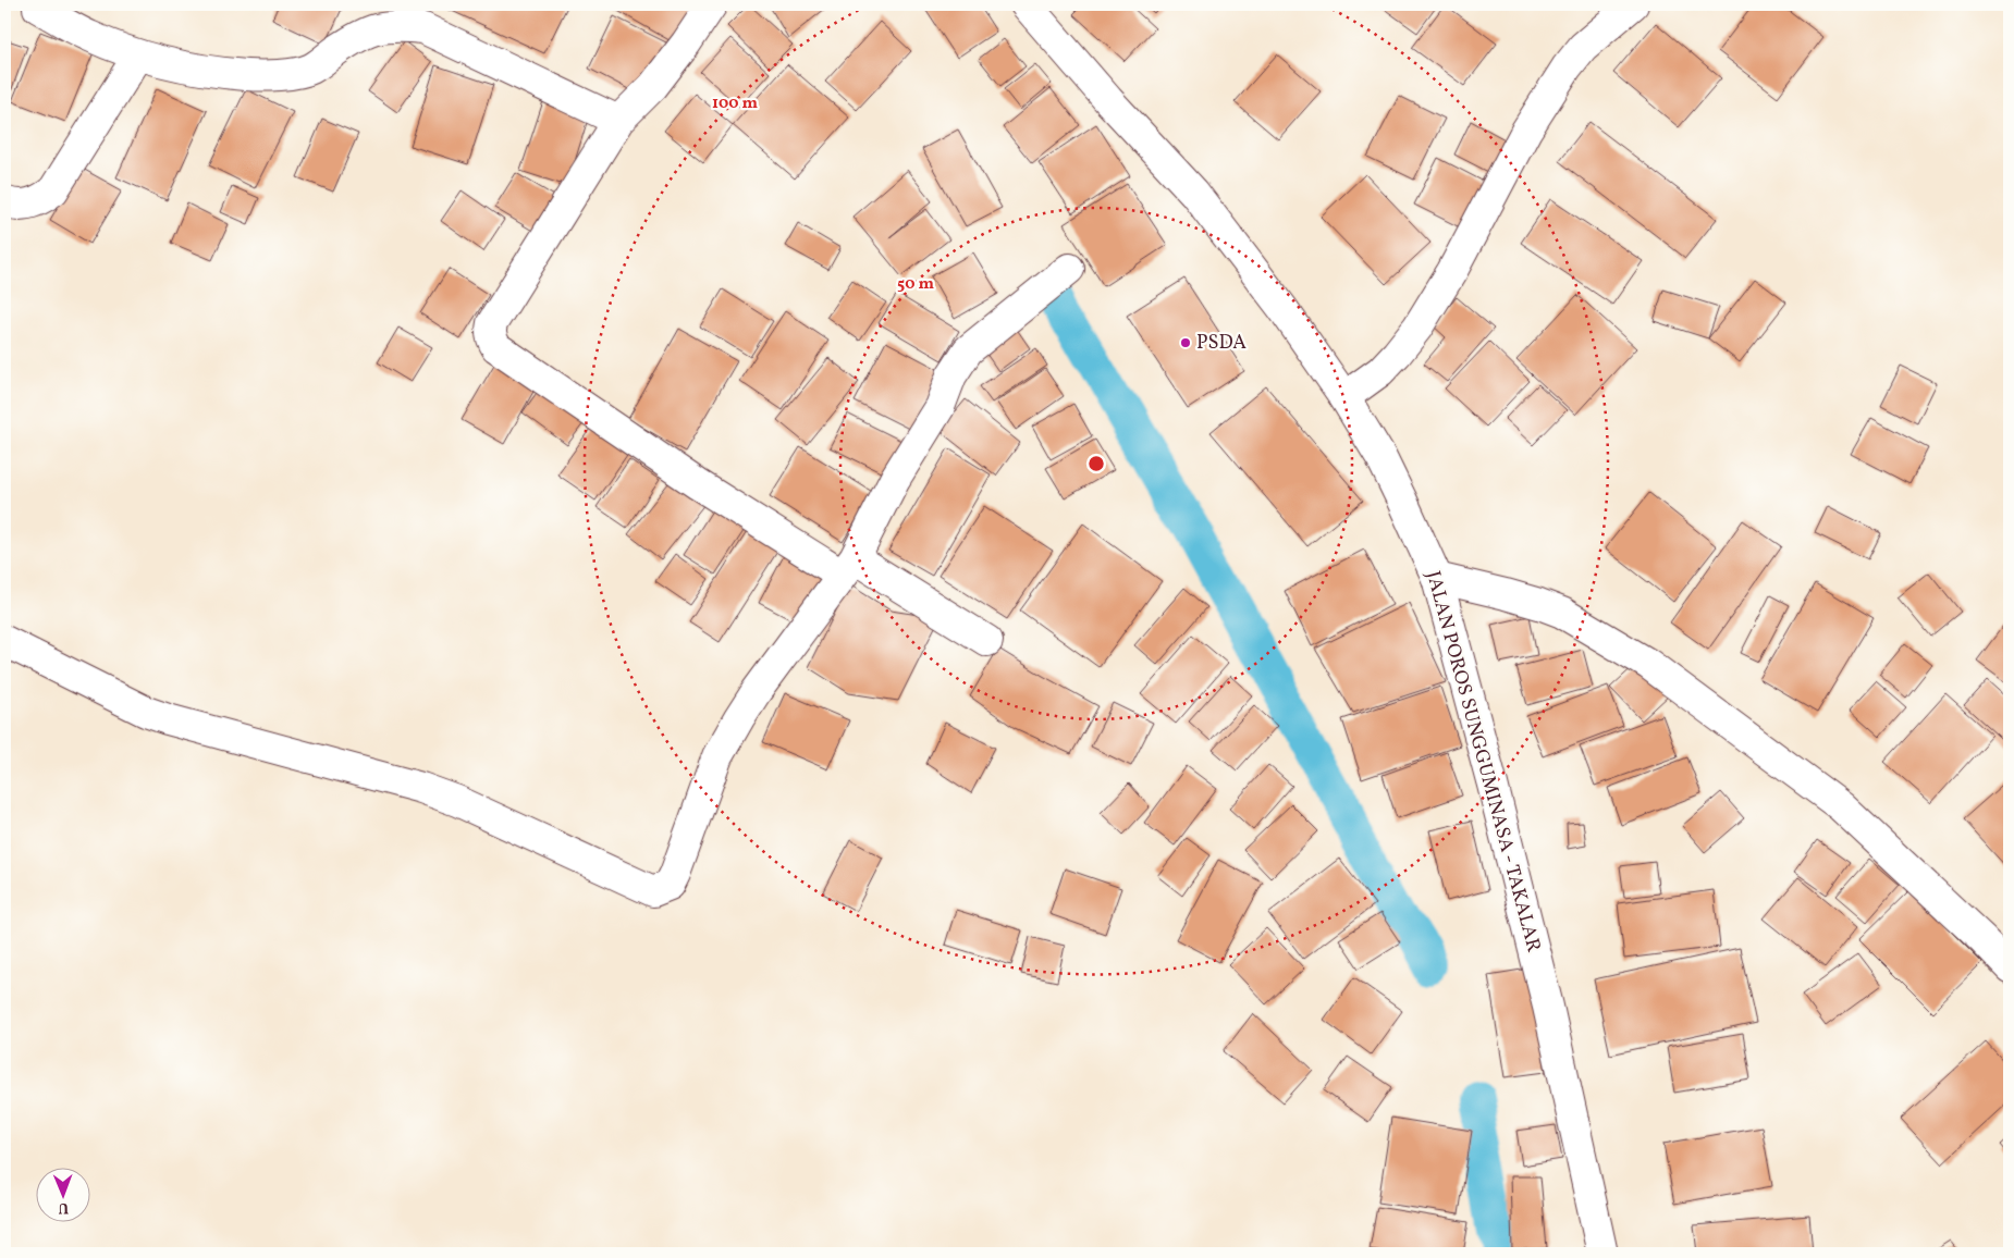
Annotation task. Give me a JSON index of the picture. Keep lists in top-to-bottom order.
{
  "streets": {
    "main road": ["JALAN POROS SUNGGUMINASA - TAKALAR"]
  },
  "places": ["PSDA"],
  "north": "bottom",
  "rings": ["100 m", "50 m"]
}
